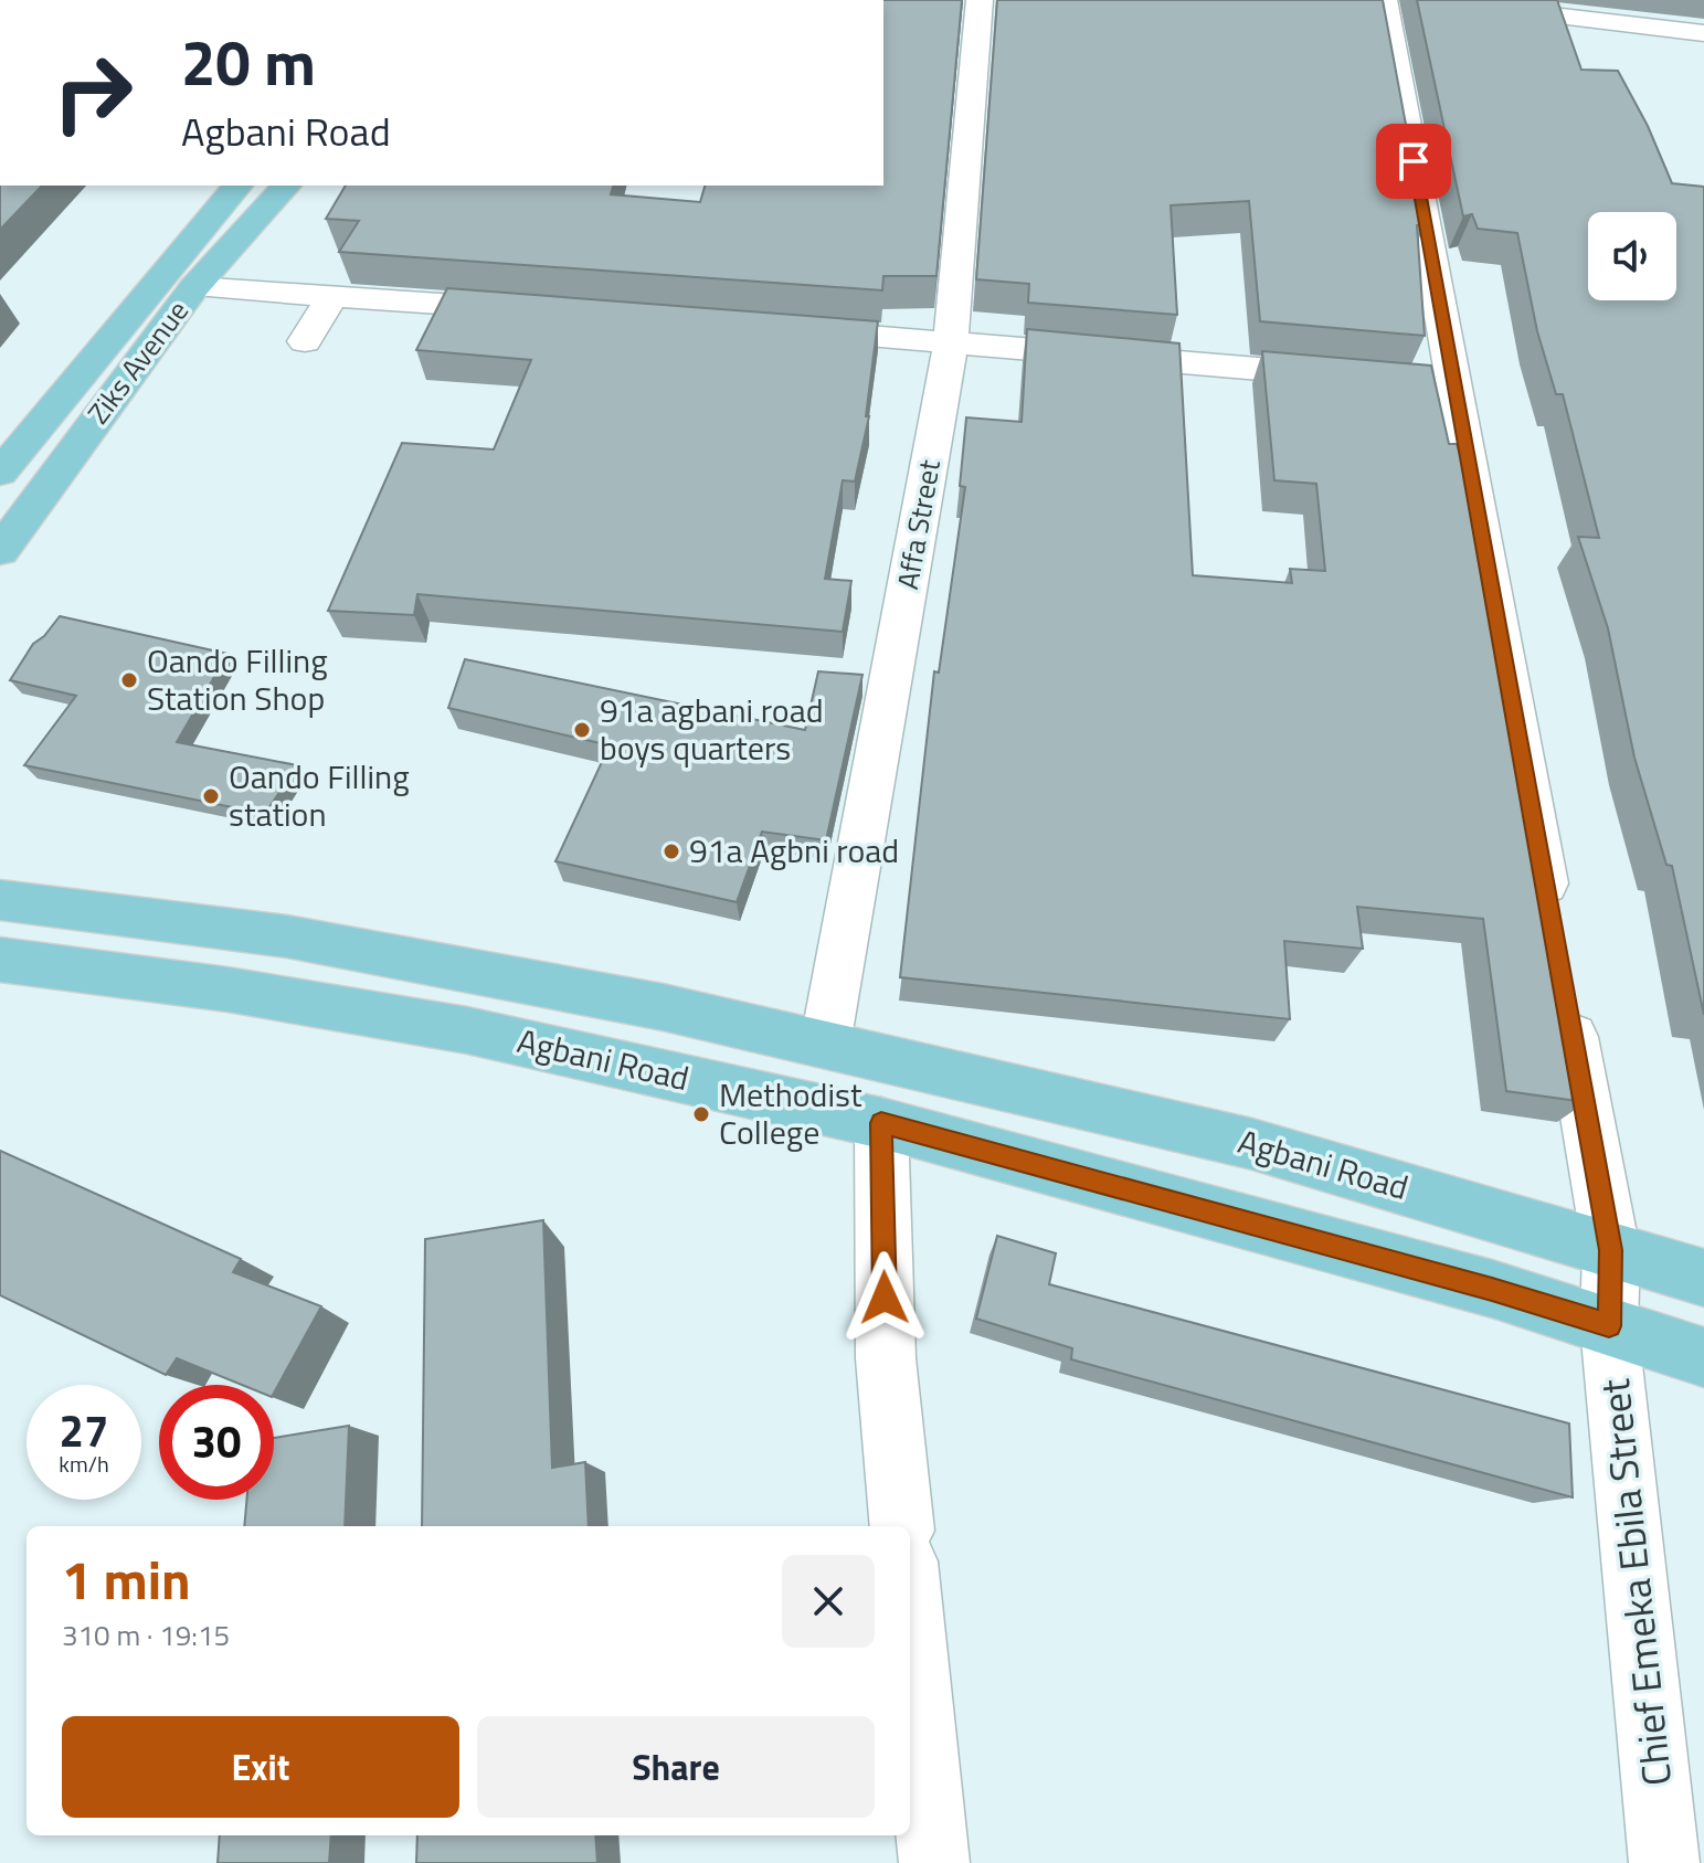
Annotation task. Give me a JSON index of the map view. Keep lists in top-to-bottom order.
{
  "streets": {
    "main road": ["Ziks Avenue", "Agbani Road"],
    "street": ["Affa Street", "Chief Emeka Ebila Street"]
  },
  "crossings": [
    ["Affa Street", "Agbani Road"],
    ["Agbani Road", "Chief Emeka Ebila Street"]
  ],
  "places": [
    "Oando Filling Station Shop",
    "91a agbani road boys quarters",
    "Oando Filling station",
    "91a Agbni road",
    "Methodist College"
  ],
  "page": {
    "turn": ["20 m", "Agbani Road"],
    "speed": "27 km/h",
    "limit": "30",
    "heading": ["1 min", "310 m · 19:15"],
    "buttons": ["Exit", "Share"]
  }
}
